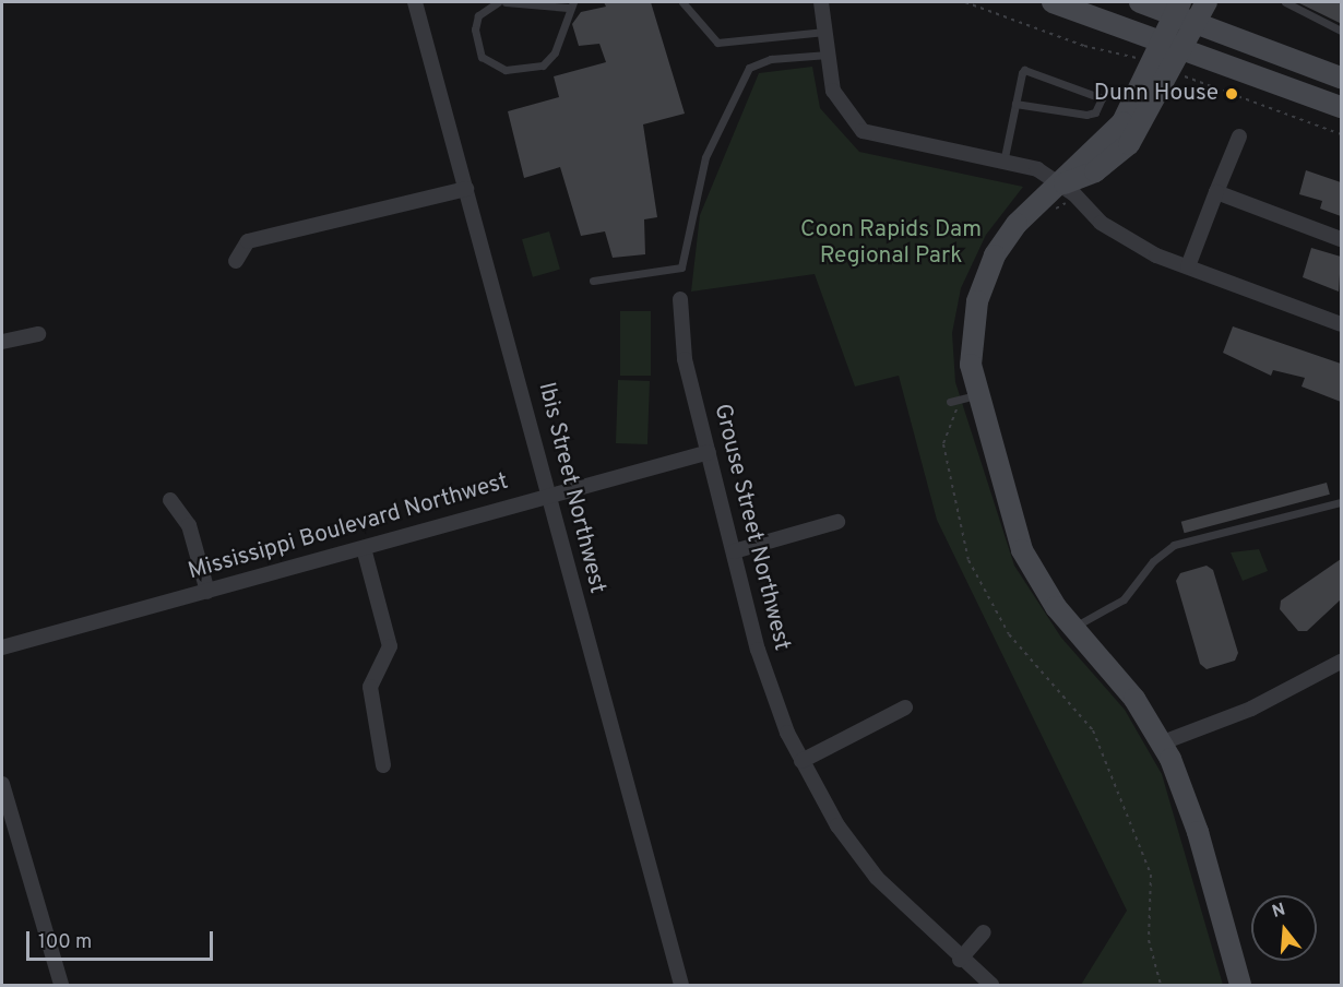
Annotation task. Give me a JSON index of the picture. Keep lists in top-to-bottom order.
{
  "streets": {
    "street": ["Ibis Street Northwest", "Mississippi Boulevard Northwest", "Grouse Street Northwest"]
  },
  "crossings": [
    ["Ibis Street Northwest", "Mississippi Boulevard Northwest"],
    ["Mississippi Boulevard Northwest", "Grouse Street Northwest"]
  ],
  "parks": ["Coon Rapids Dam Regional Park"],
  "places": ["Dunn House"],
  "scale_bar": "100 m",
  "north": "top"
}
